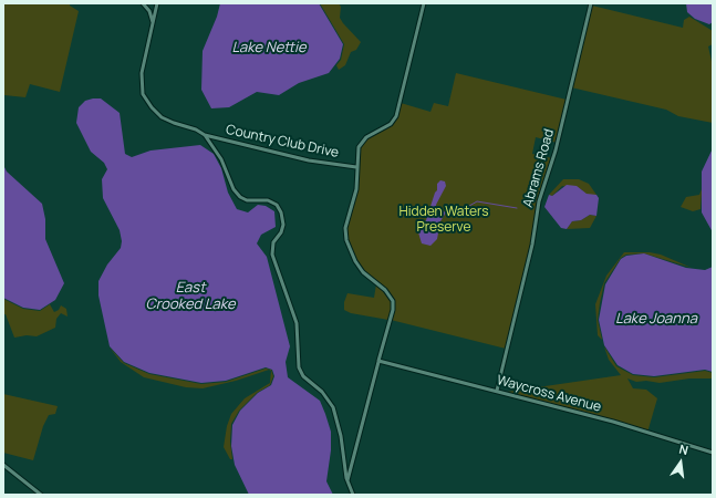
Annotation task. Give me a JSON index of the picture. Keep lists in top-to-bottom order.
{
  "streets": {
    "street": ["Country Club Drive", "Abrams Road", "Waycross Avenue"]
  },
  "crossings": [
    ["Abrams Road", "Waycross Avenue"]
  ],
  "water": ["Lake Nettie", "East Crooked Lake", "Lake Joanna"],
  "parks": ["Hidden Waters Preserve"],
  "north": "top"
}
